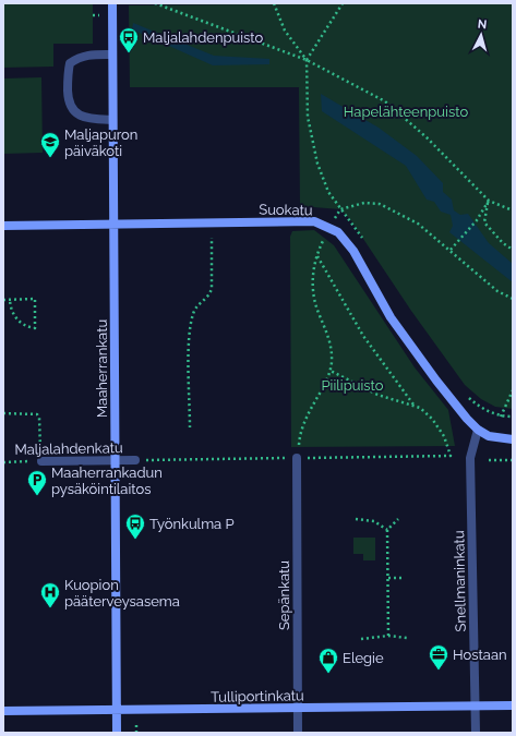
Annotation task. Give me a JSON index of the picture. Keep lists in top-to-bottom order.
{
  "streets": {
    "street": [
      "Suokatu",
      "Maaherrankatu",
      "Maljalahdenkatu",
      "Snellmaninkatu",
      "Sepänkatu",
      "Tulliportinkatu"
    ]
  },
  "crossings": [
    ["Suokatu", "Maaherrankatu"],
    ["Suokatu", "Snellmaninkatu"],
    ["Maaherrankatu", "Maljalahdenkatu"],
    ["Maaherrankatu", "Tulliportinkatu"],
    ["Snellmaninkatu", "Tulliportinkatu"],
    ["Sepänkatu", "Tulliportinkatu"]
  ],
  "parks": ["Hapelähteenpuisto", "Piilipuisto"],
  "places": {
    "bus stop": ["Maljalahdenpuisto", "Työnkulma P"],
    "school or university": ["Maljapuron päiväkoti"],
    "parking": ["Maaherrankadun pysäköintilaitos"],
    "hospital": ["Kuopion pääterveysasema"],
    "office": ["Hostaan"],
    "shop": ["Elegie"]
  },
  "north": "top"
}
